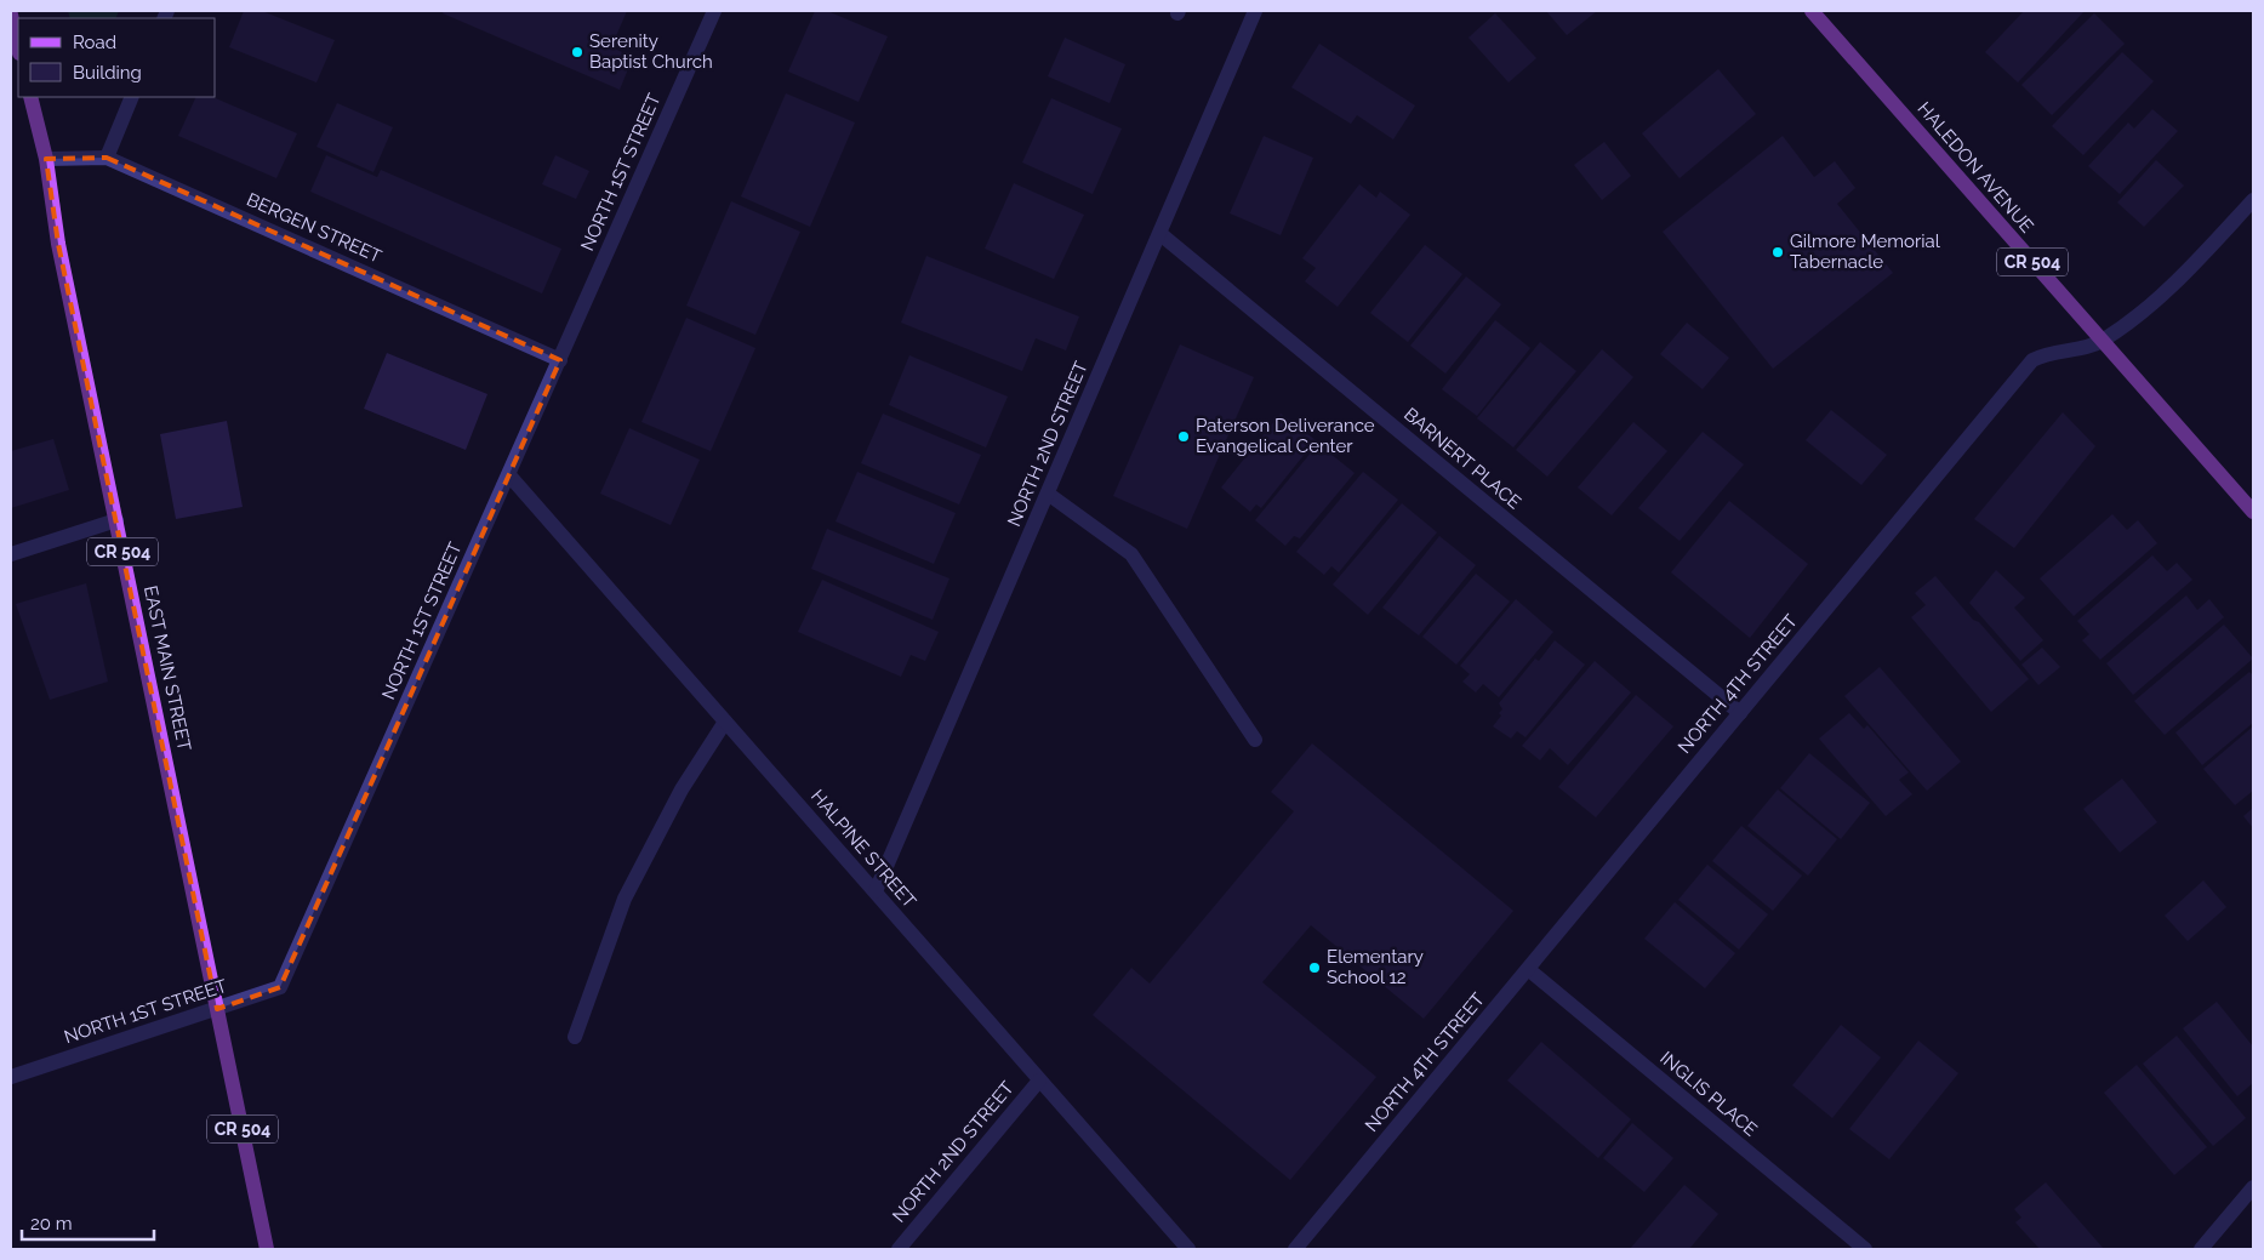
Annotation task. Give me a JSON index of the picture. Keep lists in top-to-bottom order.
{
  "streets": {
    "main road": ["HALEDON AVENUE", "CR 504", "EAST MAIN STREET"],
    "street": [
      "NORTH 1ST STREET",
      "BERGEN STREET",
      "NORTH 2ND STREET",
      "BARNERT PLACE",
      "NORTH 4TH STREET",
      "HALPINE STREET",
      "INGLIS PLACE"
    ]
  },
  "crossings": [
    ["HALEDON AVENUE", "NORTH 4TH STREET"],
    ["NORTH 1ST STREET", "BERGEN STREET"],
    ["NORTH 1ST STREET", "EAST MAIN STREET"],
    ["NORTH 1ST STREET", "HALPINE STREET"],
    ["BERGEN STREET", "EAST MAIN STREET"],
    ["NORTH 2ND STREET", "BARNERT PLACE"],
    ["NORTH 2ND STREET", "HALPINE STREET"],
    ["BARNERT PLACE", "NORTH 4TH STREET"],
    ["NORTH 4TH STREET", "INGLIS PLACE"]
  ],
  "places": [
    "Serenity Baptist Church",
    "Gilmore Memorial Tabernacle",
    "Paterson Deliverance Evangelical Center",
    "Elementary School 12"
  ],
  "legend": ["Road", "Building"],
  "scale_bar": "20 m"
}
